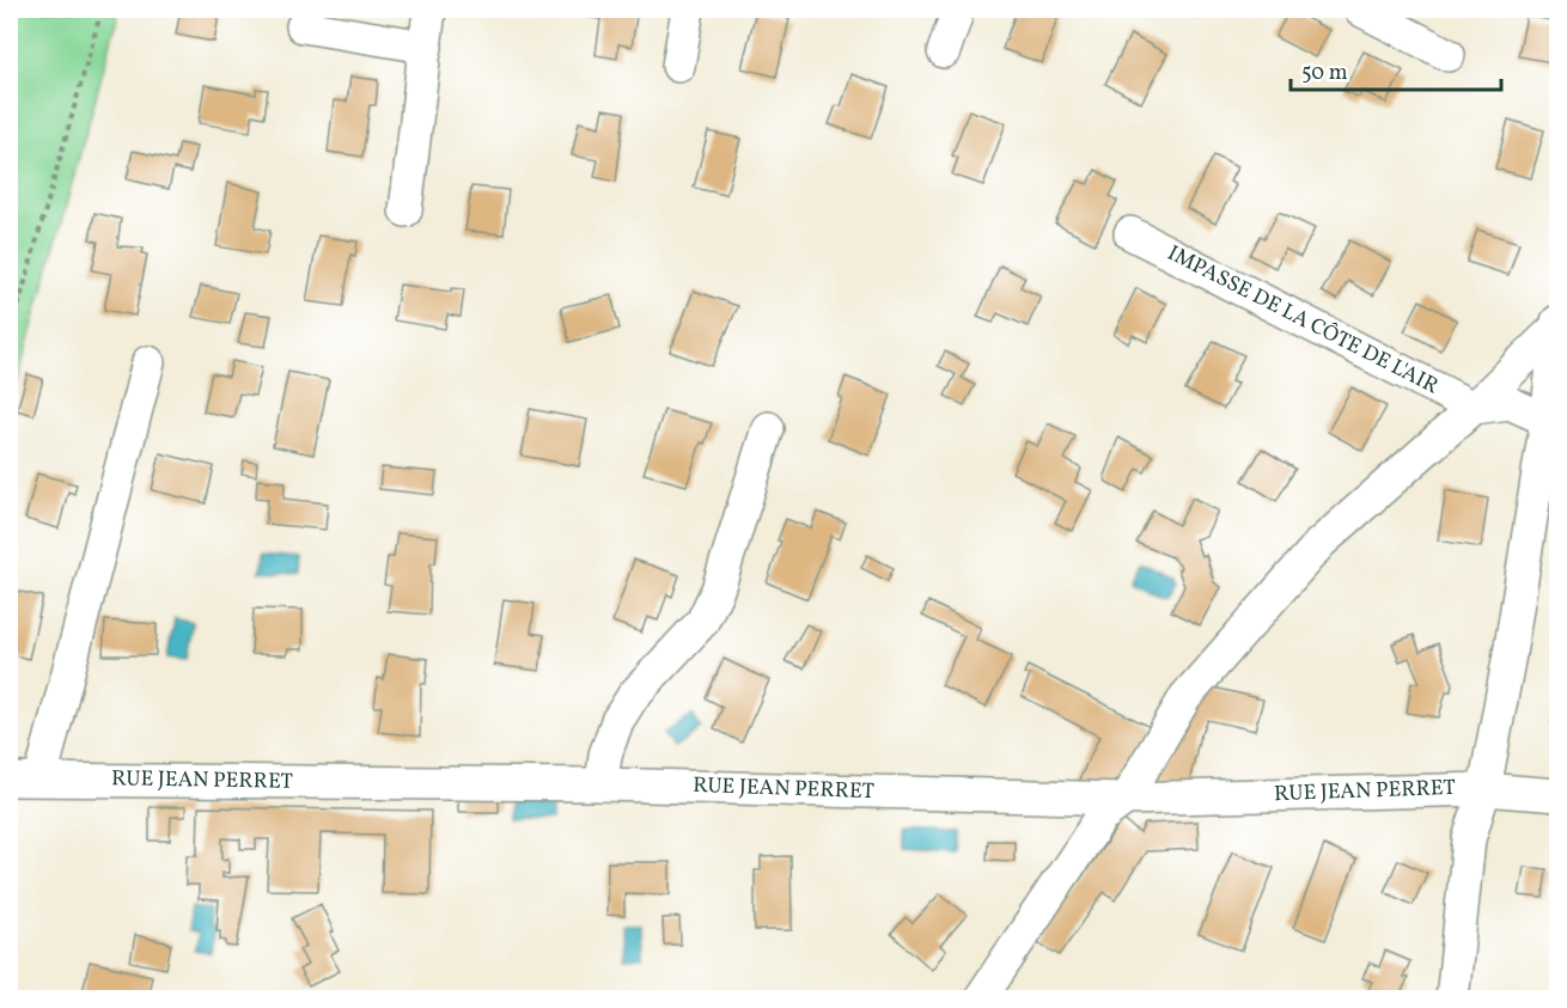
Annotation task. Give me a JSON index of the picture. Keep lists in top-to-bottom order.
{
  "streets": {
    "street": ["IMPASSE DE LA CÔTE DE L'AIR", "RUE JEAN PERRET"]
  },
  "scale_bar": "50 m"
}
